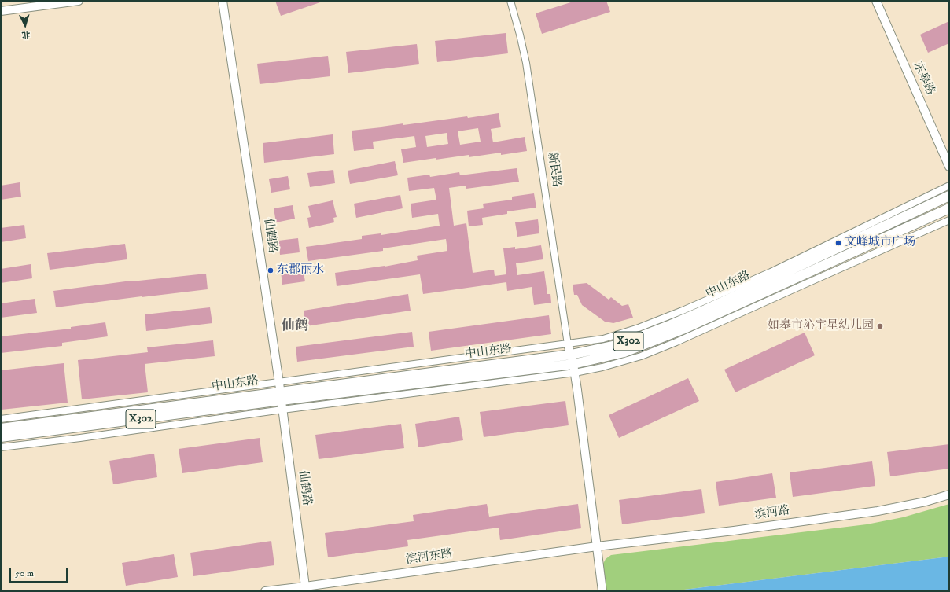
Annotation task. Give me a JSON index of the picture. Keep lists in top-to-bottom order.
{
  "streets": {
    "main road": ["中山东路", "X302"],
    "street": [
      "东皋路",
      "新民路",
      "仙鹤路",
      "滨河路",
      "滨河东路"
    ]
  },
  "crossings": [
    ["仙鹤路", "中山东路"],
    ["仙鹤路", "滨河东路"],
    ["滨河路", "滨河东路"]
  ],
  "districts": ["仙鹤"],
  "places": ["文峰城市广场", "东郡丽水", "如皋市沁宇星幼儿园"],
  "scale_bar": "50 m",
  "north": "bottom"
}
